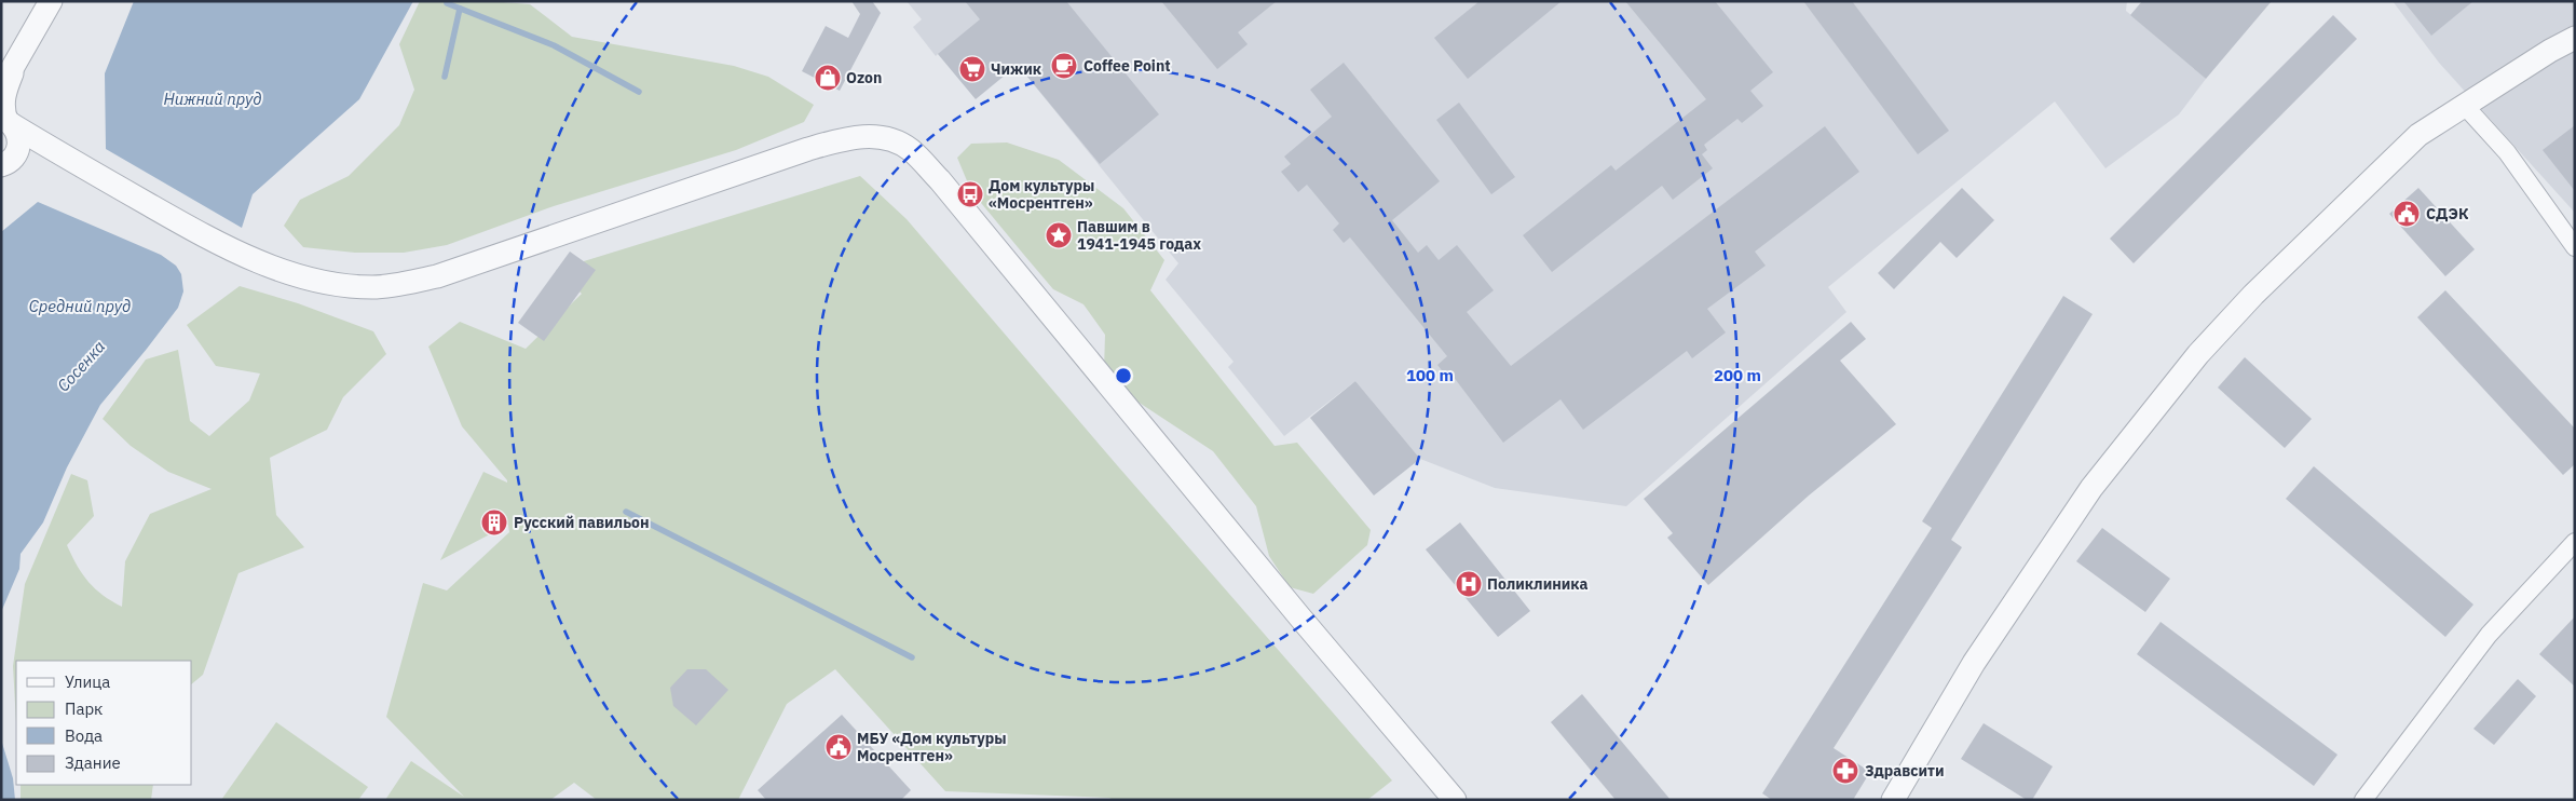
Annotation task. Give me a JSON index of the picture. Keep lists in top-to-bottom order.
{
  "water": ["Нижний пруд", "Средний пруд", "Сосенка"],
  "places": {
    "cafe": ["Coffee Point"],
    "supermarket": ["Чижик"],
    "shop": ["Ozon"],
    "bus stop": ["Дом культуры «Мосрентген»"],
    "public building": ["СДЭК", "МБУ «Дом культуры Мосрентген»"],
    "place": ["Павшим в 1941-1945 годах"],
    "building": ["Русский павильон"],
    "hospital": ["Поликлиника"],
    "pharmacy": ["Здравсити"]
  },
  "legend": [
    "Улица",
    "Парк",
    "Вода",
    "Здание"
  ],
  "rings": ["100 m", "200 m"]
}
